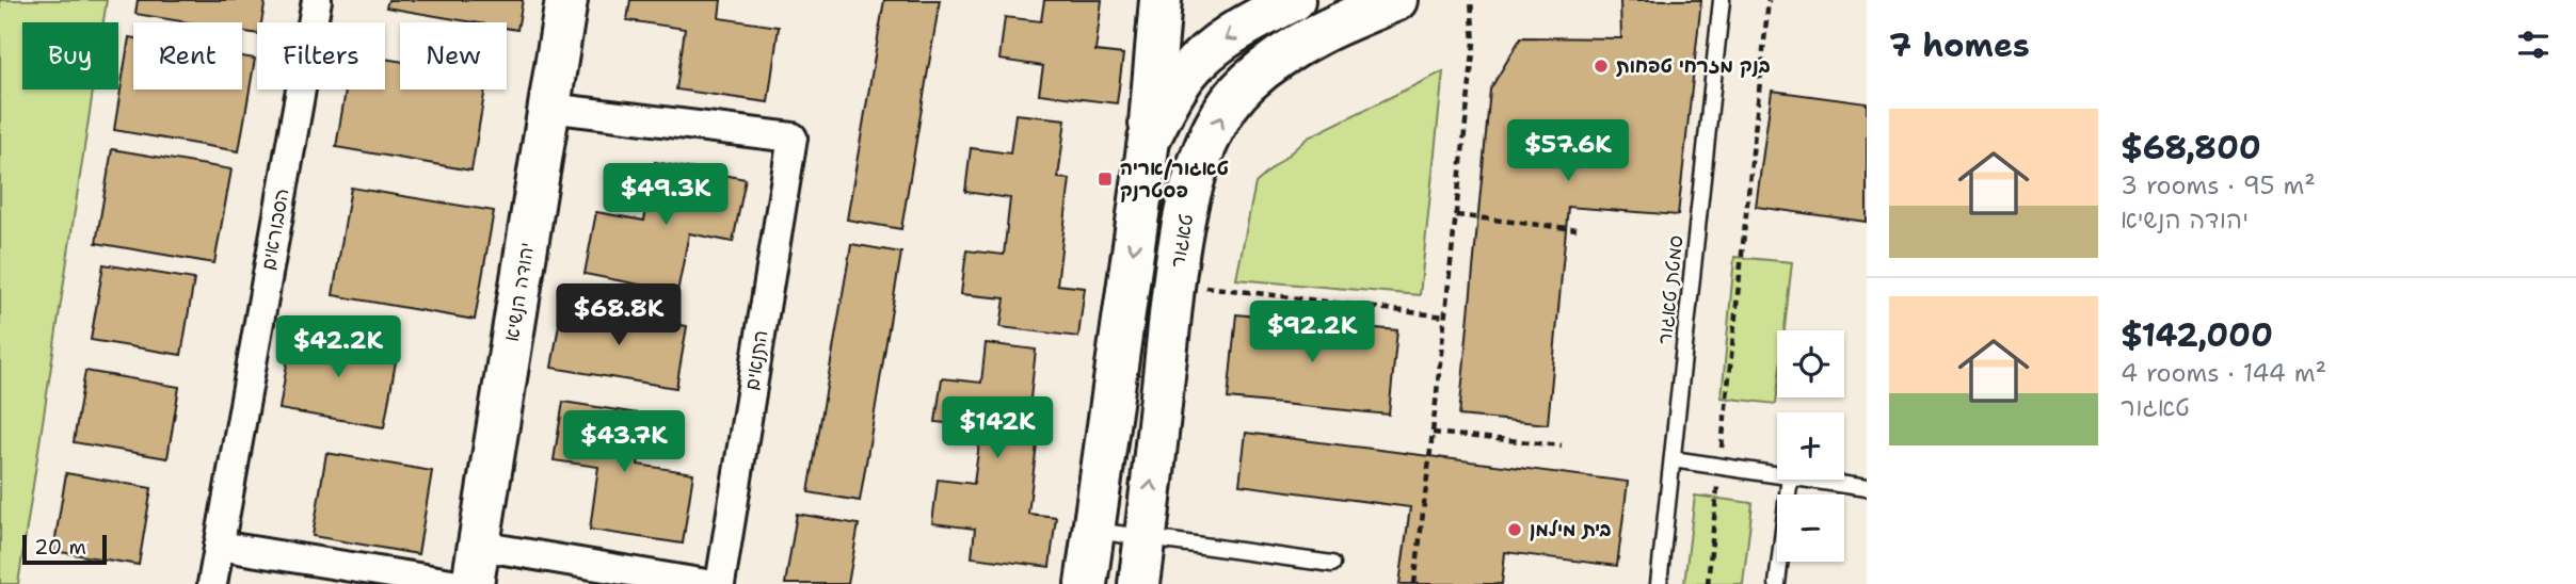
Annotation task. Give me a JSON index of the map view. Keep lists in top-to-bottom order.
{
  "streets": {
    "street": [
      "הסבוראים",
      "טאגור",
      "יהודה הנשיא",
      "התנאים"
    ],
    "lane": ["סמטת טאגור"]
  },
  "crossings": [
    ["יהודה הנשיא", "התנאים"]
  ],
  "places": {
    "other": ["בנק מזרחי טפחות", "בית מילמן"],
    "transit": ["טאגור/אריה פסטרנק"]
  },
  "scale_bar": "20 m",
  "page": {
    "heading": "7 homes",
    "chip": [
      "Buy",
      "Rent",
      "Filters",
      "New"
    ],
    "list": [
      {
        "name": "$68,800",
        "note": "3 rooms · 95 m² · יהודה הנשיא"
      },
      {
        "name": "$142,000",
        "note": "4 rooms · 144 m² · טאגור"
      }
    ],
    "price": [
      "$57.6K",
      "$49.3K",
      "$68.8K",
      "$92.2K",
      "$42.2K",
      "$142K",
      "$43.7K"
    ],
    "map_buttons": ["+", "−"],
    "scale": "20 m"
  }
}
